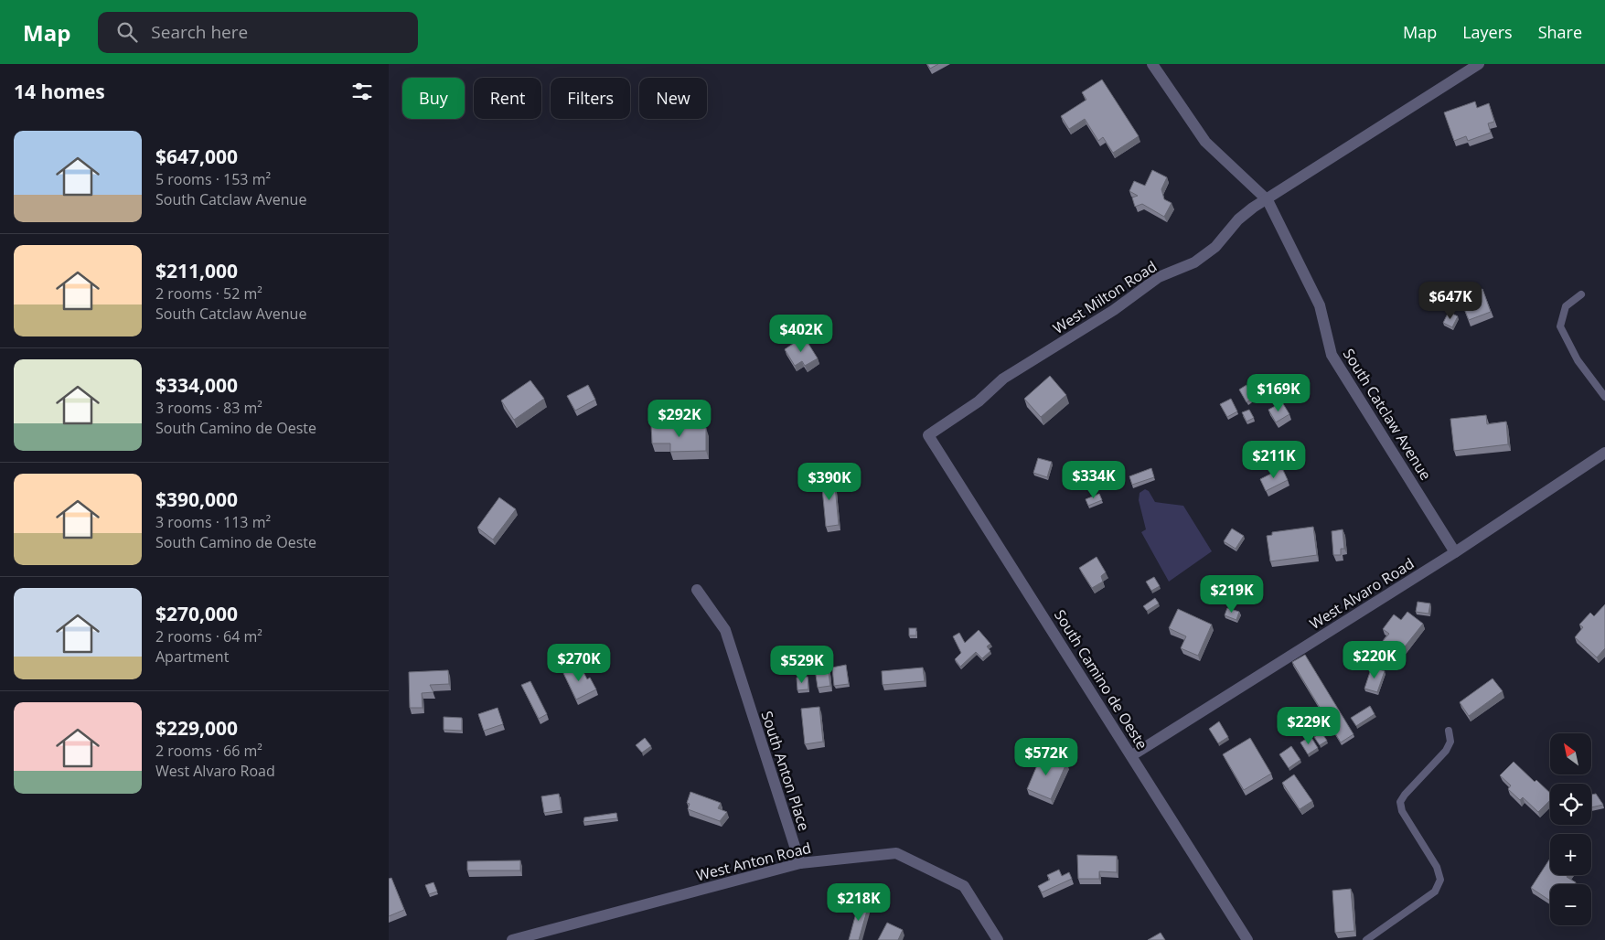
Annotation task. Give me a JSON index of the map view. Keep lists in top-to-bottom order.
{
  "streets": {
    "street": [
      "West Milton Road",
      "South Catclaw Avenue",
      "West Alvaro Road",
      "South Camino de Oeste",
      "South Anton Place",
      "West Anton Road"
    ]
  },
  "crossings": [
    ["West Milton Road", "South Catclaw Avenue"],
    ["West Milton Road", "South Camino de Oeste"],
    ["South Catclaw Avenue", "West Alvaro Road"],
    ["West Alvaro Road", "South Camino de Oeste"],
    ["South Anton Place", "West Anton Road"]
  ],
  "north": "top left",
  "page": {
    "header": "Map",
    "search": "Search here",
    "nav": ["Map", "Layers", "Share"],
    "heading": "14 homes",
    "chip": [
      "Buy",
      "Rent",
      "Filters",
      "New"
    ],
    "list": [
      {
        "name": "$647,000",
        "note": "5 rooms · 153 m² · South Catclaw Avenue"
      },
      {
        "name": "$211,000",
        "note": "2 rooms · 52 m² · South Catclaw Avenue"
      },
      {
        "name": "$334,000",
        "note": "3 rooms · 83 m² · South Camino de Oeste"
      },
      {
        "name": "$390,000",
        "note": "3 rooms · 113 m² · South Camino de Oeste"
      },
      {
        "name": "$270,000",
        "note": "2 rooms · 64 m² · Apartment"
      },
      {
        "name": "$229,000",
        "note": "2 rooms · 66 m² · West Alvaro Road"
      }
    ],
    "price": [
      "$647K",
      "$402K",
      "$169K",
      "$292K",
      "$211K",
      "$334K",
      "$390K",
      "$219K",
      "$220K",
      "$270K",
      "$529K",
      "$229K",
      "$572K",
      "$218K"
    ],
    "map_buttons": ["+", "−"]
  }
}
